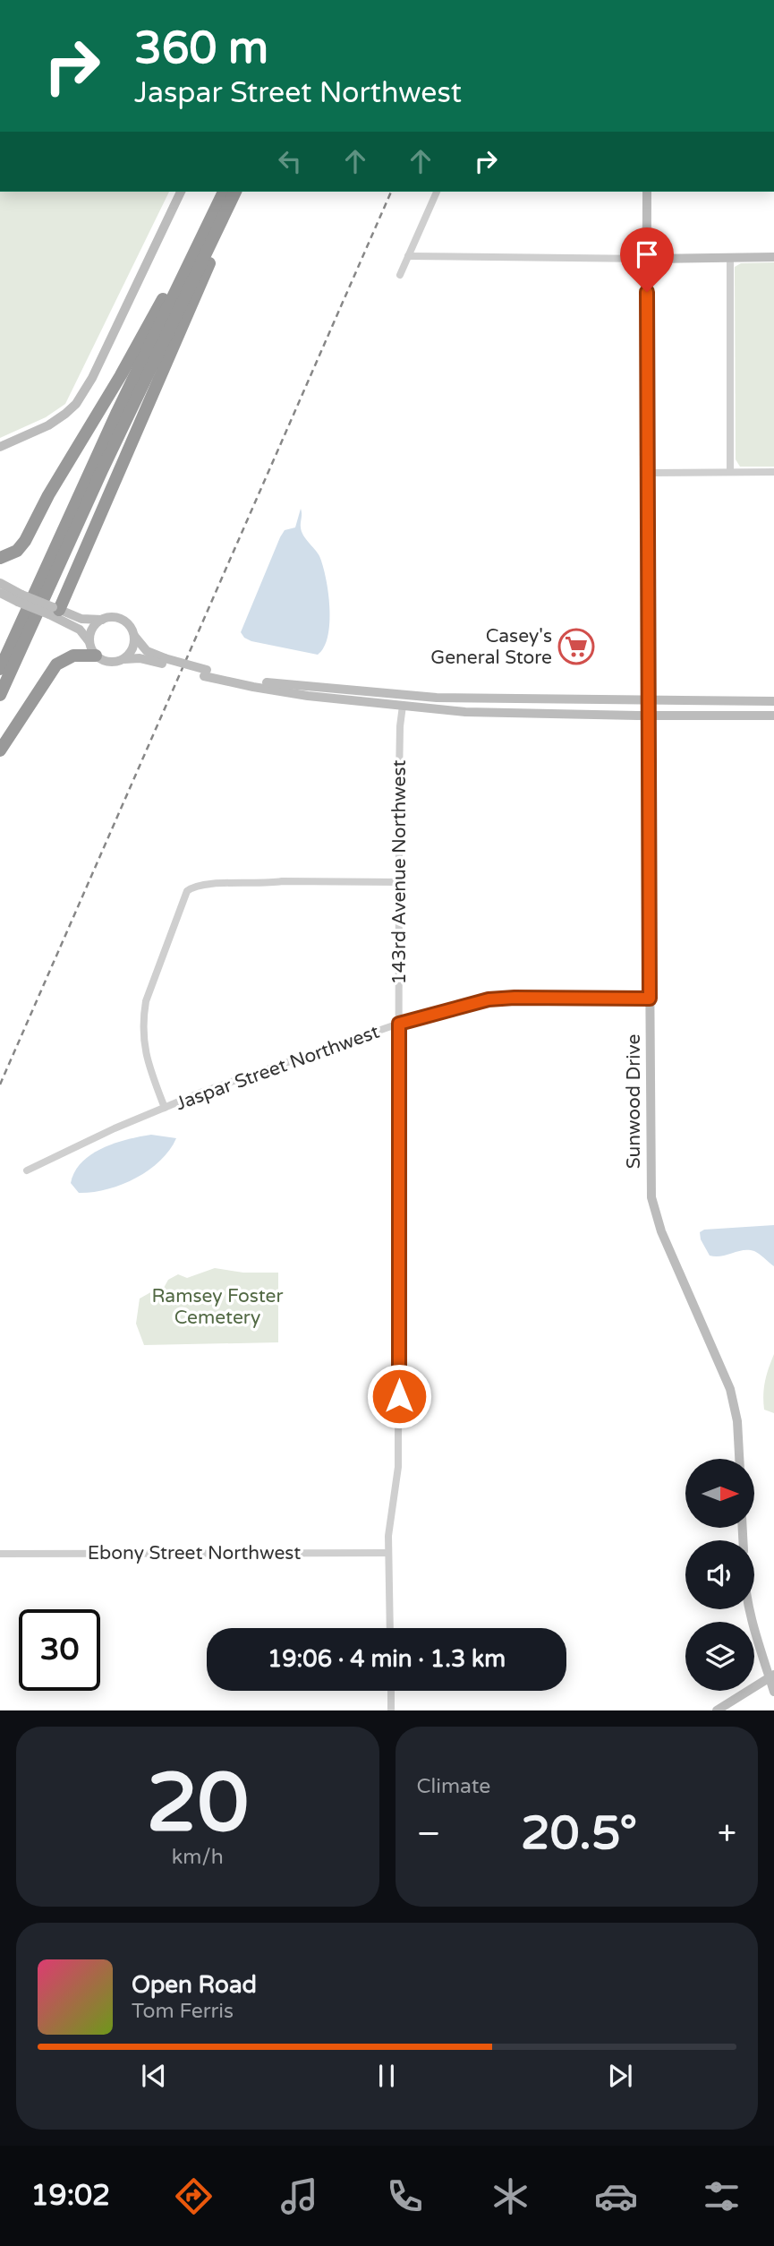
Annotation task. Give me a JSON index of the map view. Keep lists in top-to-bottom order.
{
  "streets": {
    "street": [
      "143rd Avenue Northwest",
      "Jaspar Street Northwest",
      "Sunwood Drive",
      "Ebony Street Northwest"
    ]
  },
  "crossings": [
    ["143rd Avenue Northwest", "Jaspar Street Northwest"],
    ["143rd Avenue Northwest", "Ebony Street Northwest"],
    ["Jaspar Street Northwest", "Sunwood Drive"]
  ],
  "parks": ["Ramsey Foster Cemetery"],
  "places": {
    "supermarket": ["Casey's General Store"]
  },
  "north": "right",
  "page": {
    "turn": ["360 m", "Jaspar Street Northwest"],
    "limit": "30",
    "trip": "19:06 · 4 min · 1.3 km",
    "tile": [
      ["20", "km/h"],
      "Climate"
    ],
    "heat": ["−", "20.5°", "+"],
    "song": ["Open Road", "Tom Ferris"],
    "tabs": "19:02"
  }
}
